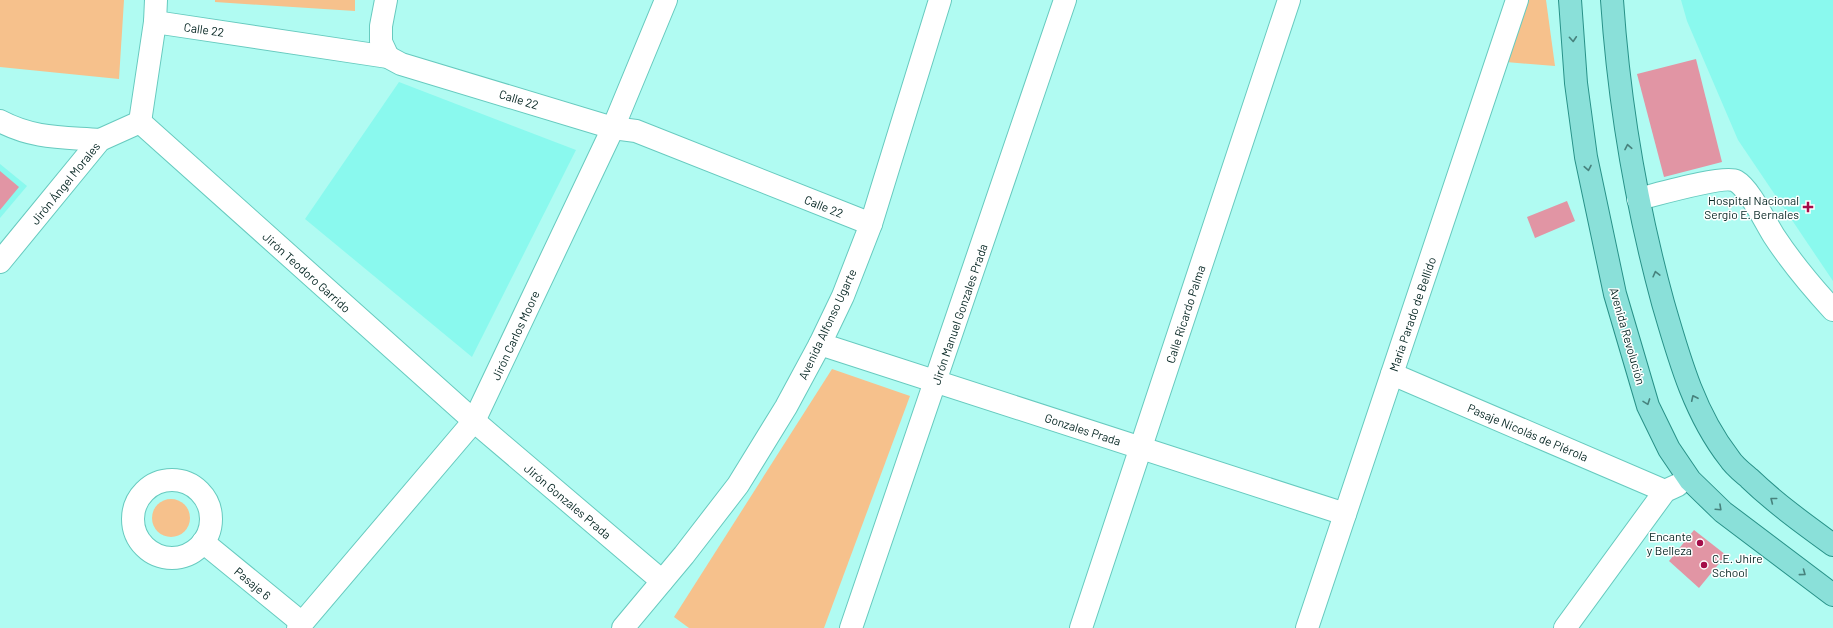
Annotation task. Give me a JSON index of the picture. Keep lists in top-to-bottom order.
{
  "streets": {
    "main road": ["Avenida Revolución"],
    "street": [
      "Calle 22",
      "Jirón Ángel Morales",
      "Jirón Teodoro Garrido",
      "Jirón Manuel Gonzales Prada",
      "Calle Ricardo Palma",
      "María Parado de Bellido",
      "Avenida Alfonso Ugarte",
      "Jirón Carlos Moore",
      "Gonzales Prada",
      "Pasaje Nicolás de Piérola",
      "Jirón Gonzales Prada",
      "Pasaje 6"
    ]
  },
  "crossings": [
    ["Calle 22", "Avenida Alfonso Ugarte"],
    ["Calle 22", "Jirón Carlos Moore"],
    ["Jirón Ángel Morales", "Jirón Teodoro Garrido"],
    ["Jirón Teodoro Garrido", "Jirón Carlos Moore"],
    ["Jirón Teodoro Garrido", "Jirón Gonzales Prada"],
    ["Jirón Manuel Gonzales Prada", "Gonzales Prada"],
    ["Calle Ricardo Palma", "Gonzales Prada"],
    ["María Parado de Bellido", "Gonzales Prada"],
    ["María Parado de Bellido", "Pasaje Nicolás de Piérola"],
    ["Avenida Alfonso Ugarte", "Gonzales Prada"],
    ["Avenida Alfonso Ugarte", "Jirón Gonzales Prada"],
    ["Jirón Carlos Moore", "Jirón Gonzales Prada"],
    ["Jirón Carlos Moore", "Pasaje 6"]
  ],
  "places": {
    "health": ["Hospital Nacional Sergio E. Bernales"],
    "other": ["Encante y Belleza", "C.E. Jhire School"]
  }
}
